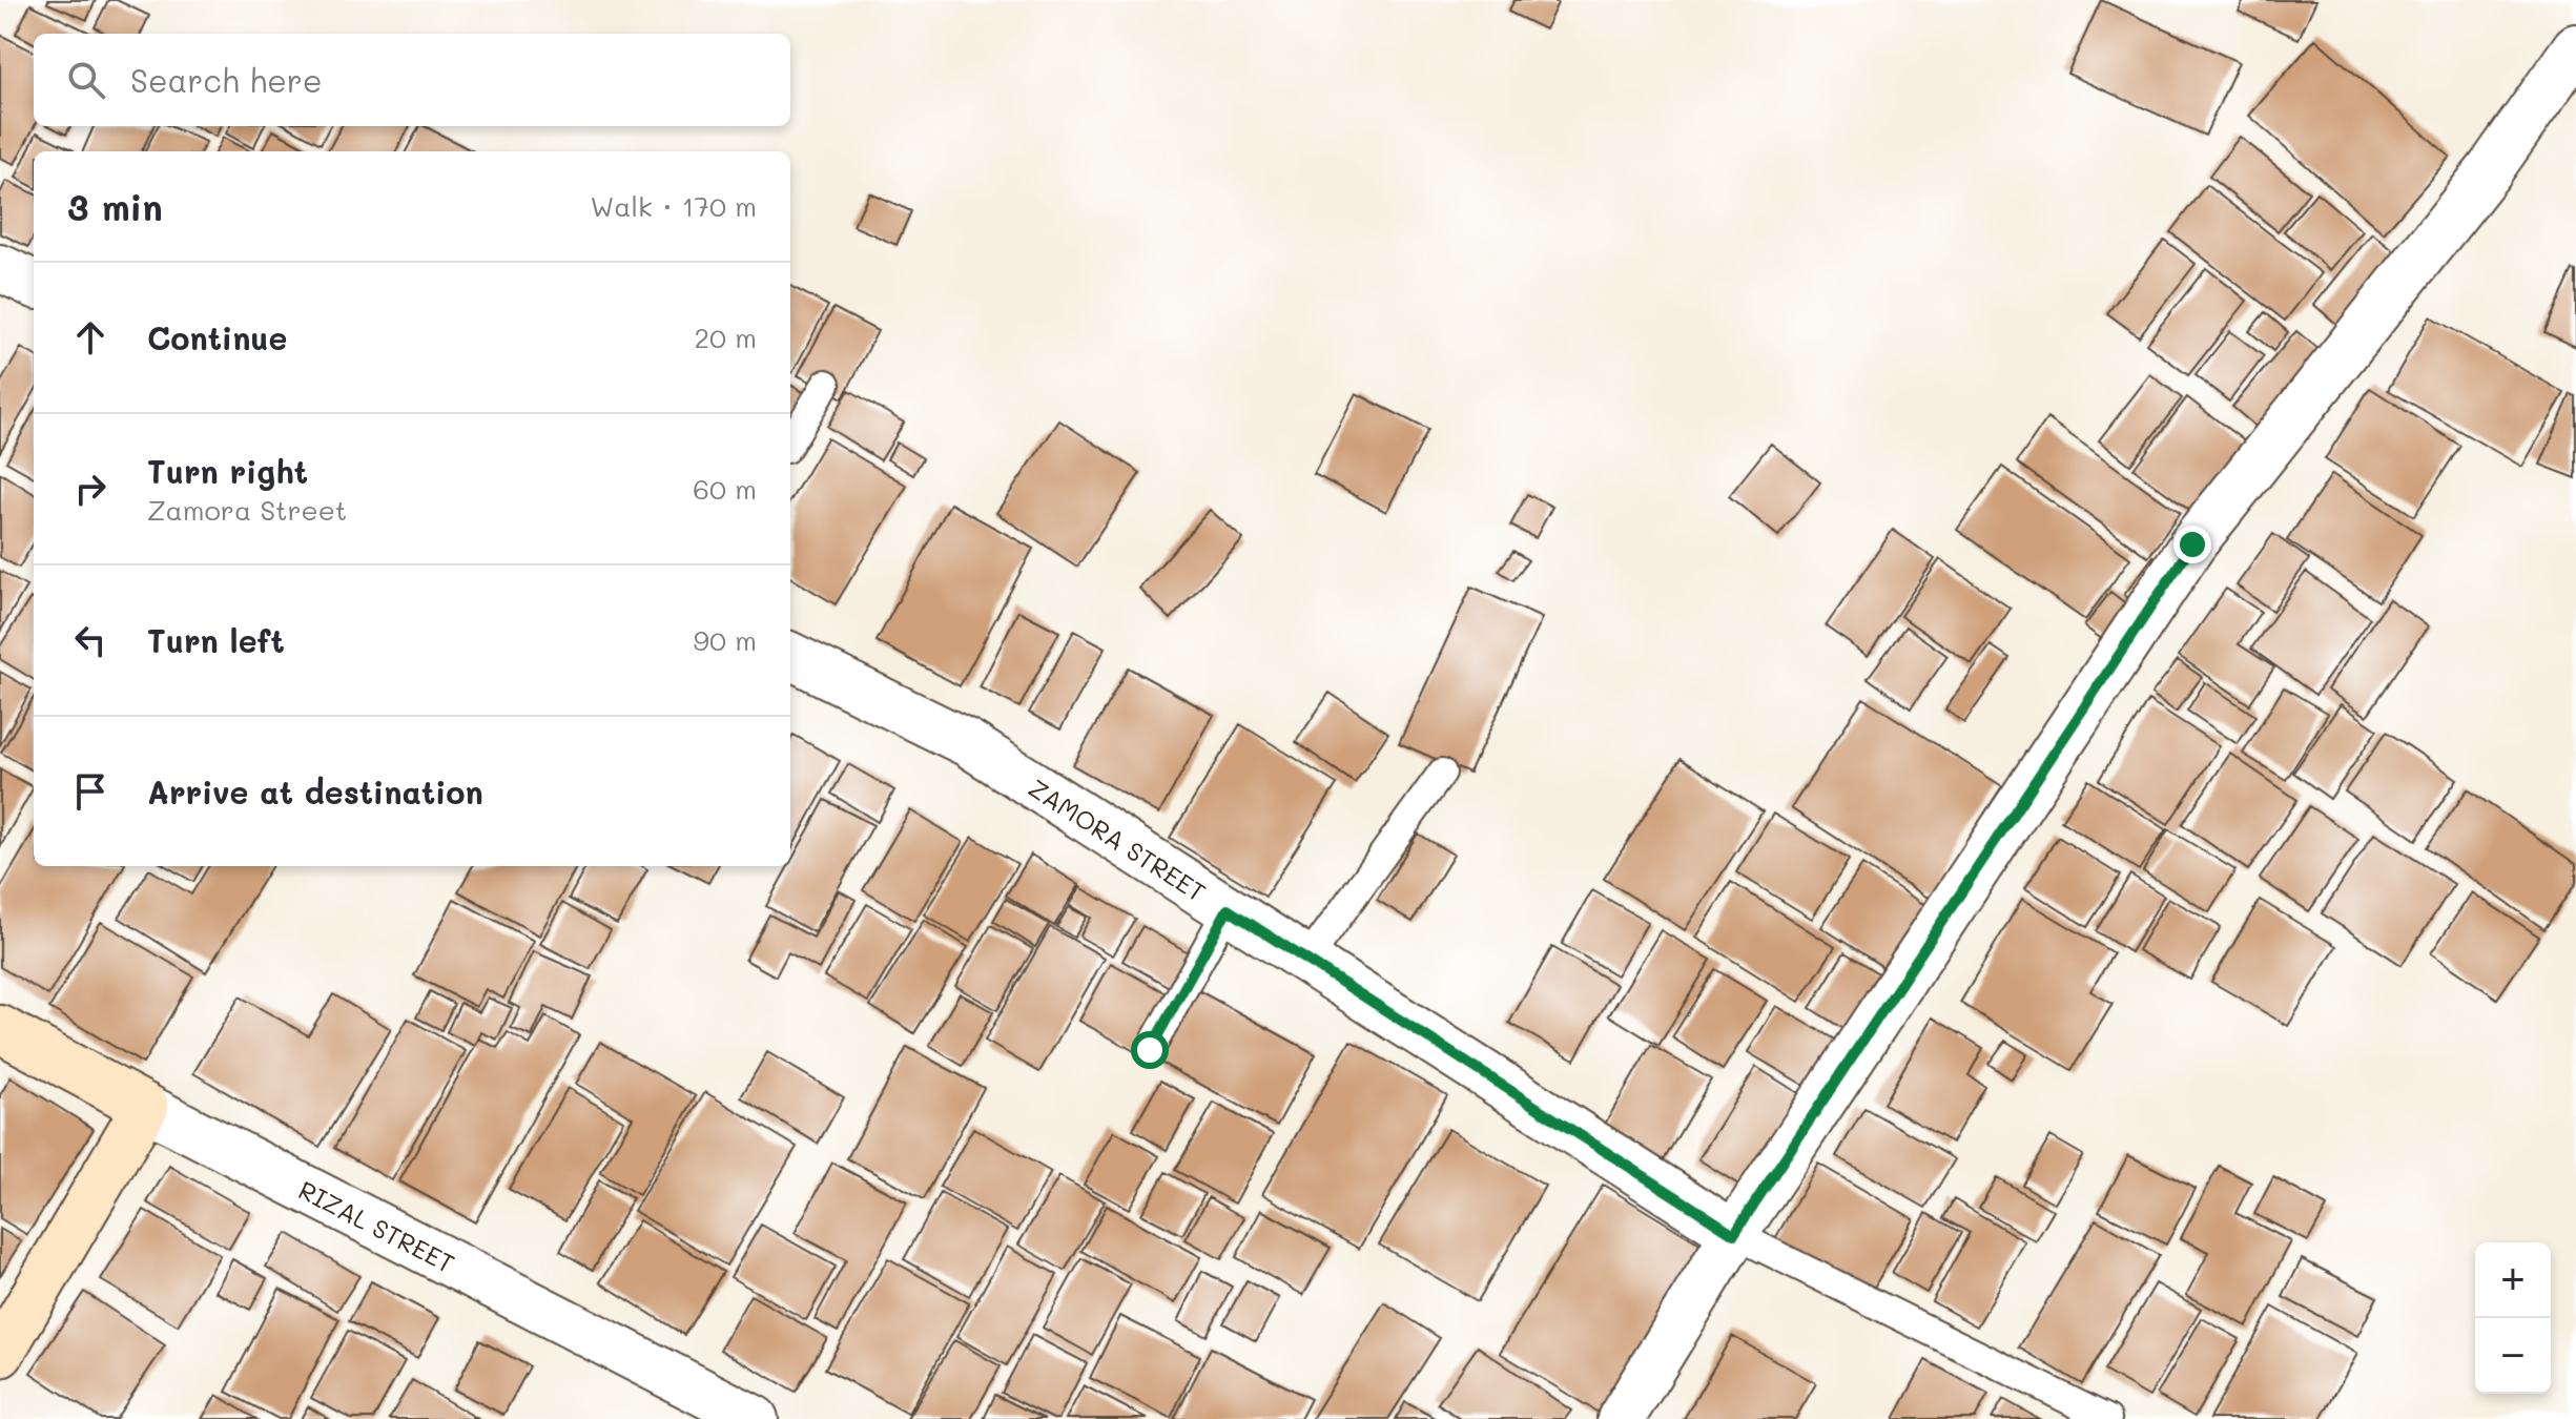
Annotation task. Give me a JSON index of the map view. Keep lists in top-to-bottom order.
{
  "streets": {
    "main road": ["RIZAL STREET"],
    "street": ["ZAMORA STREET"]
  },
  "page": {
    "search": "Search here",
    "heading": ["3 min", "Walk · 170 m"],
    "list": [
      ["Continue", "20 m"],
      ["Turn right", "Zamora Street", "60 m"],
      ["Turn left", "90 m"],
      "Arrive at destination"
    ],
    "map_buttons": ["+", "−"]
  }
}
